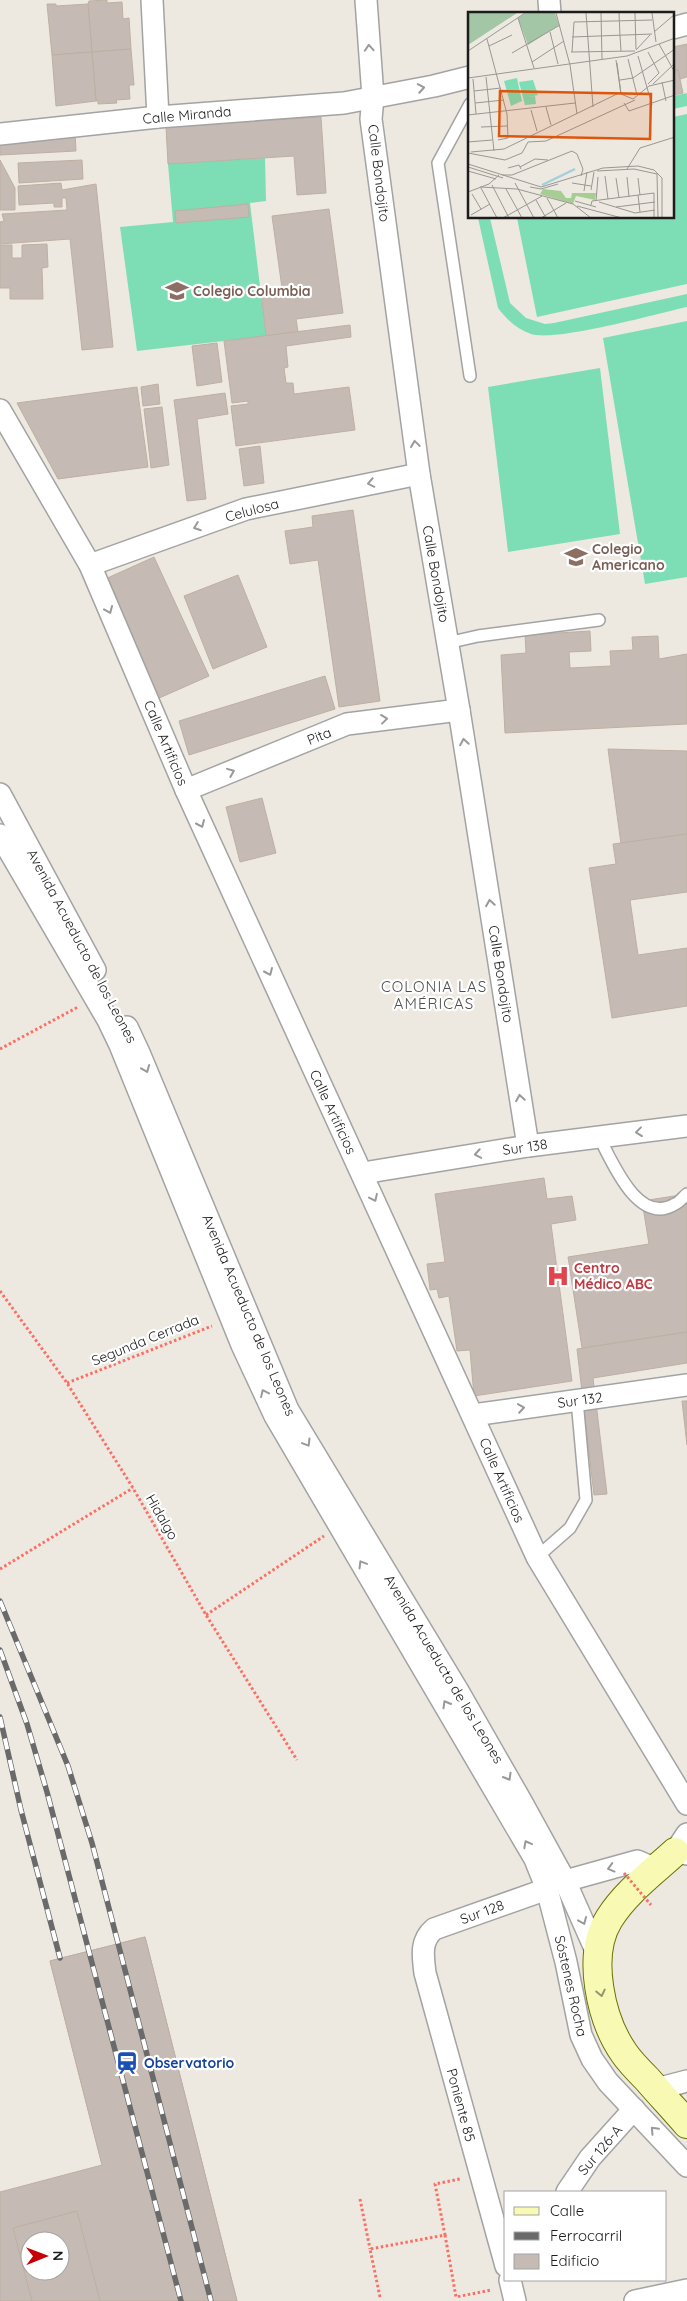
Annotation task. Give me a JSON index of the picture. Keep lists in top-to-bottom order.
{
  "streets": {
    "street": [
      "Calle Miranda",
      "Calle Bondojito",
      "Celulosa",
      "Pita",
      "Calle Artificios",
      "Avenida Acueducto de los Leones",
      "Sur 138",
      "Sur 132",
      "Sur 128",
      "Sóstenes Rocha",
      "Poniente 85",
      "Sur 126-A"
    ],
    "path": ["Segunda Cerrada", "Hidalgo"]
  },
  "crossings": [
    ["Calle Miranda", "Calle Bondojito"],
    ["Calle Bondojito", "Celulosa"],
    ["Calle Bondojito", "Pita"],
    ["Calle Bondojito", "Sur 138"],
    ["Celulosa", "Calle Artificios"],
    ["Pita", "Calle Artificios"],
    ["Calle Artificios", "Sur 138"],
    ["Calle Artificios", "Sur 132"],
    ["Avenida Acueducto de los Leones", "Segunda Cerrada"],
    ["Avenida Acueducto de los Leones", "Sur 128"],
    ["Avenida Acueducto de los Leones", "Sóstenes Rocha"],
    ["Segunda Cerrada", "Hidalgo"],
    ["Sur 128", "Sóstenes Rocha"],
    ["Sur 128", "Poniente 85"],
    ["Sóstenes Rocha", "Sur 126-A"]
  ],
  "one_way": [
    "Calle Bondojito",
    "Celulosa",
    "Pita",
    "Calle Artificios",
    "Sur 138",
    "Sur 132",
    "Sur 128"
  ],
  "districts": ["COLONIA LAS AMÉRICAS"],
  "places": {
    "school or university": ["Colegio Columbia", "Colegio Americano"],
    "hospital": ["Centro Médico ABC"],
    "station": ["Observatorio"]
  },
  "legend": ["Calle", "Ferrocarril", "Edificio"],
  "north": "right"
}
